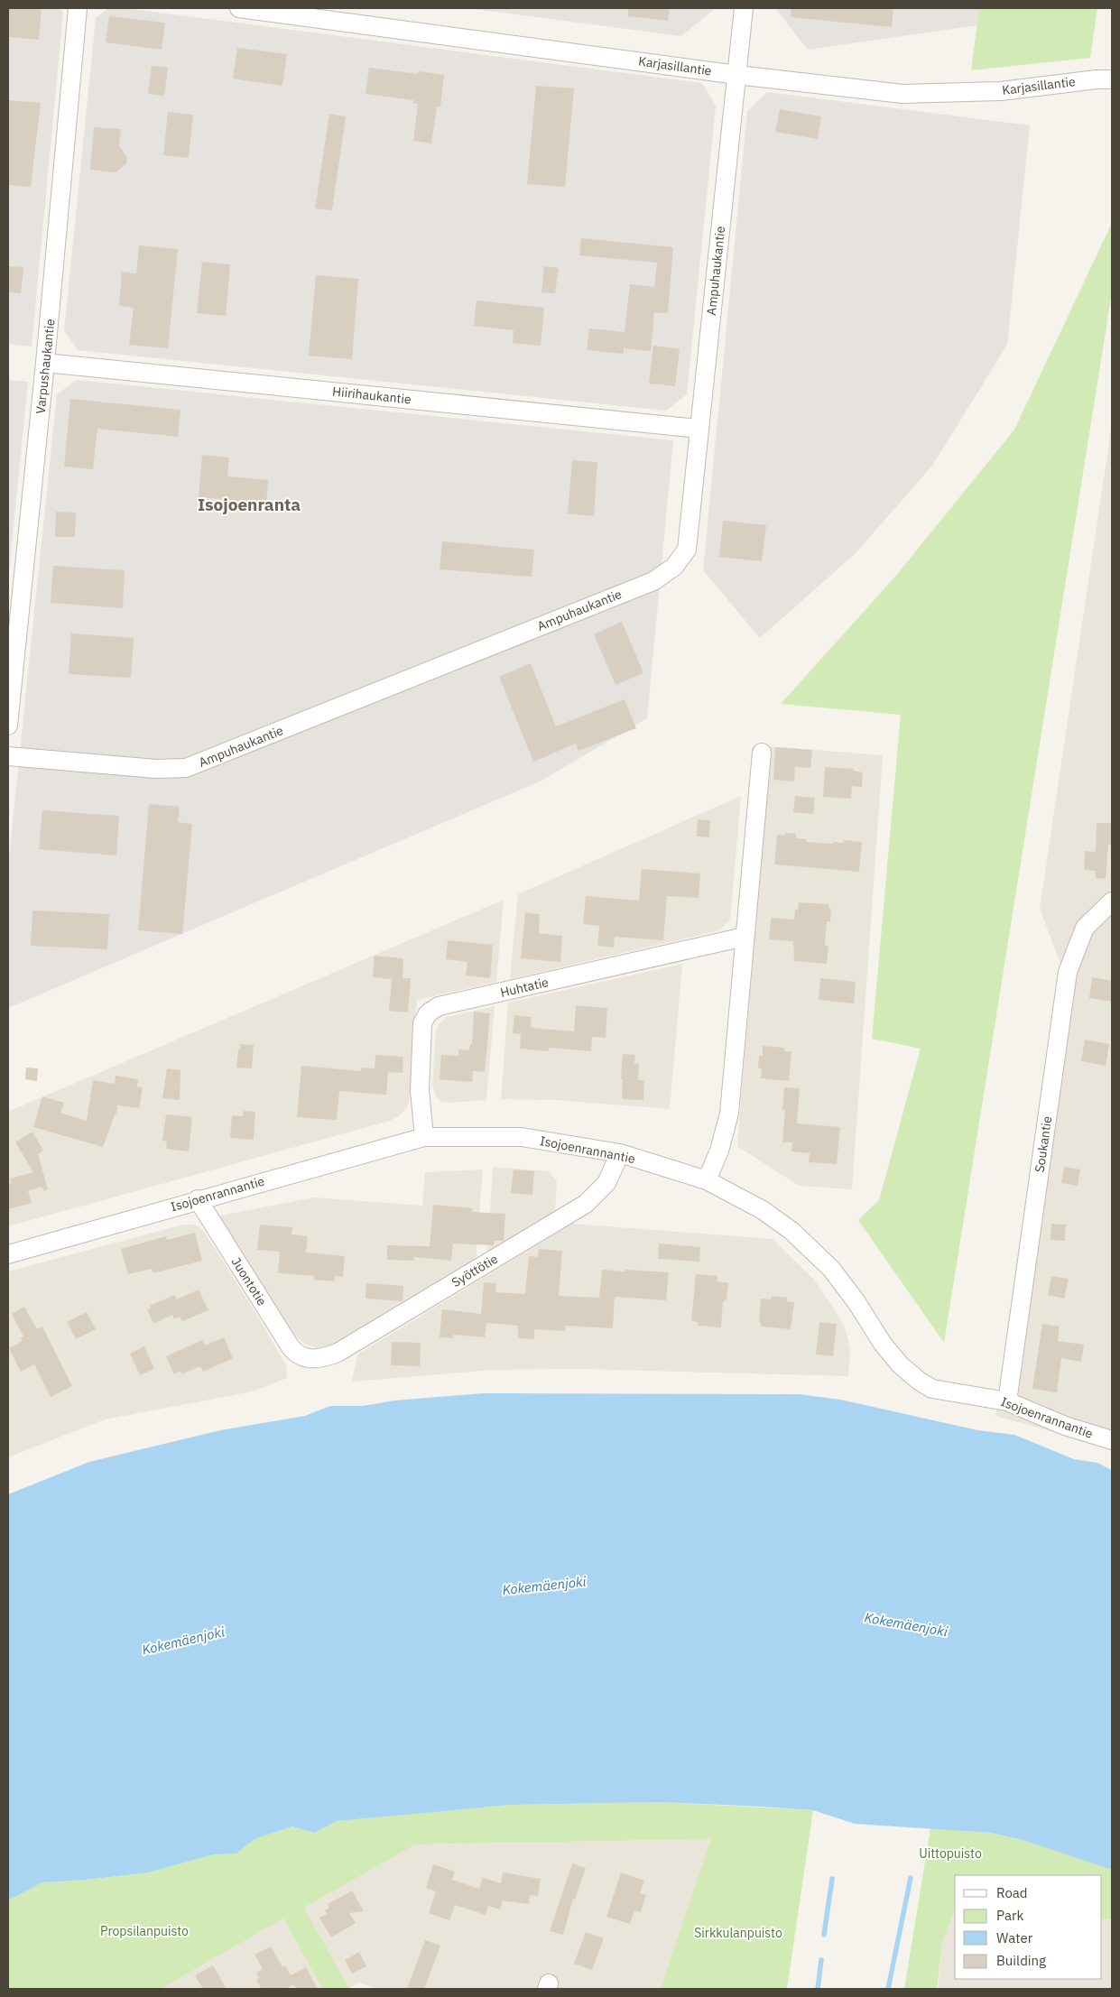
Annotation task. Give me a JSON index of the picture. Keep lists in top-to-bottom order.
{
  "streets": {
    "street": [
      "Karjasillantie",
      "Ampuhaukantie",
      "Varpushaukantie",
      "Hiirihaukantie",
      "Huhtatie",
      "Soukantie",
      "Isojoenrannantie",
      "Syöttötie",
      "Juontotie"
    ]
  },
  "crossings": [
    ["Karjasillantie", "Ampuhaukantie"],
    ["Ampuhaukantie", "Hiirihaukantie"],
    ["Varpushaukantie", "Hiirihaukantie"],
    ["Huhtatie", "Isojoenrannantie"],
    ["Soukantie", "Isojoenrannantie"],
    ["Isojoenrannantie", "Syöttötie"],
    ["Isojoenrannantie", "Juontotie"],
    ["Syöttötie", "Juontotie"]
  ],
  "districts": ["Isojoenranta"],
  "water": ["Kokemäenjoki"],
  "parks": ["Uittopuisto", "Propsilanpuisto", "Sirkkulanpuisto"],
  "legend": [
    "Road",
    "Park",
    "Water",
    "Building"
  ]
}
